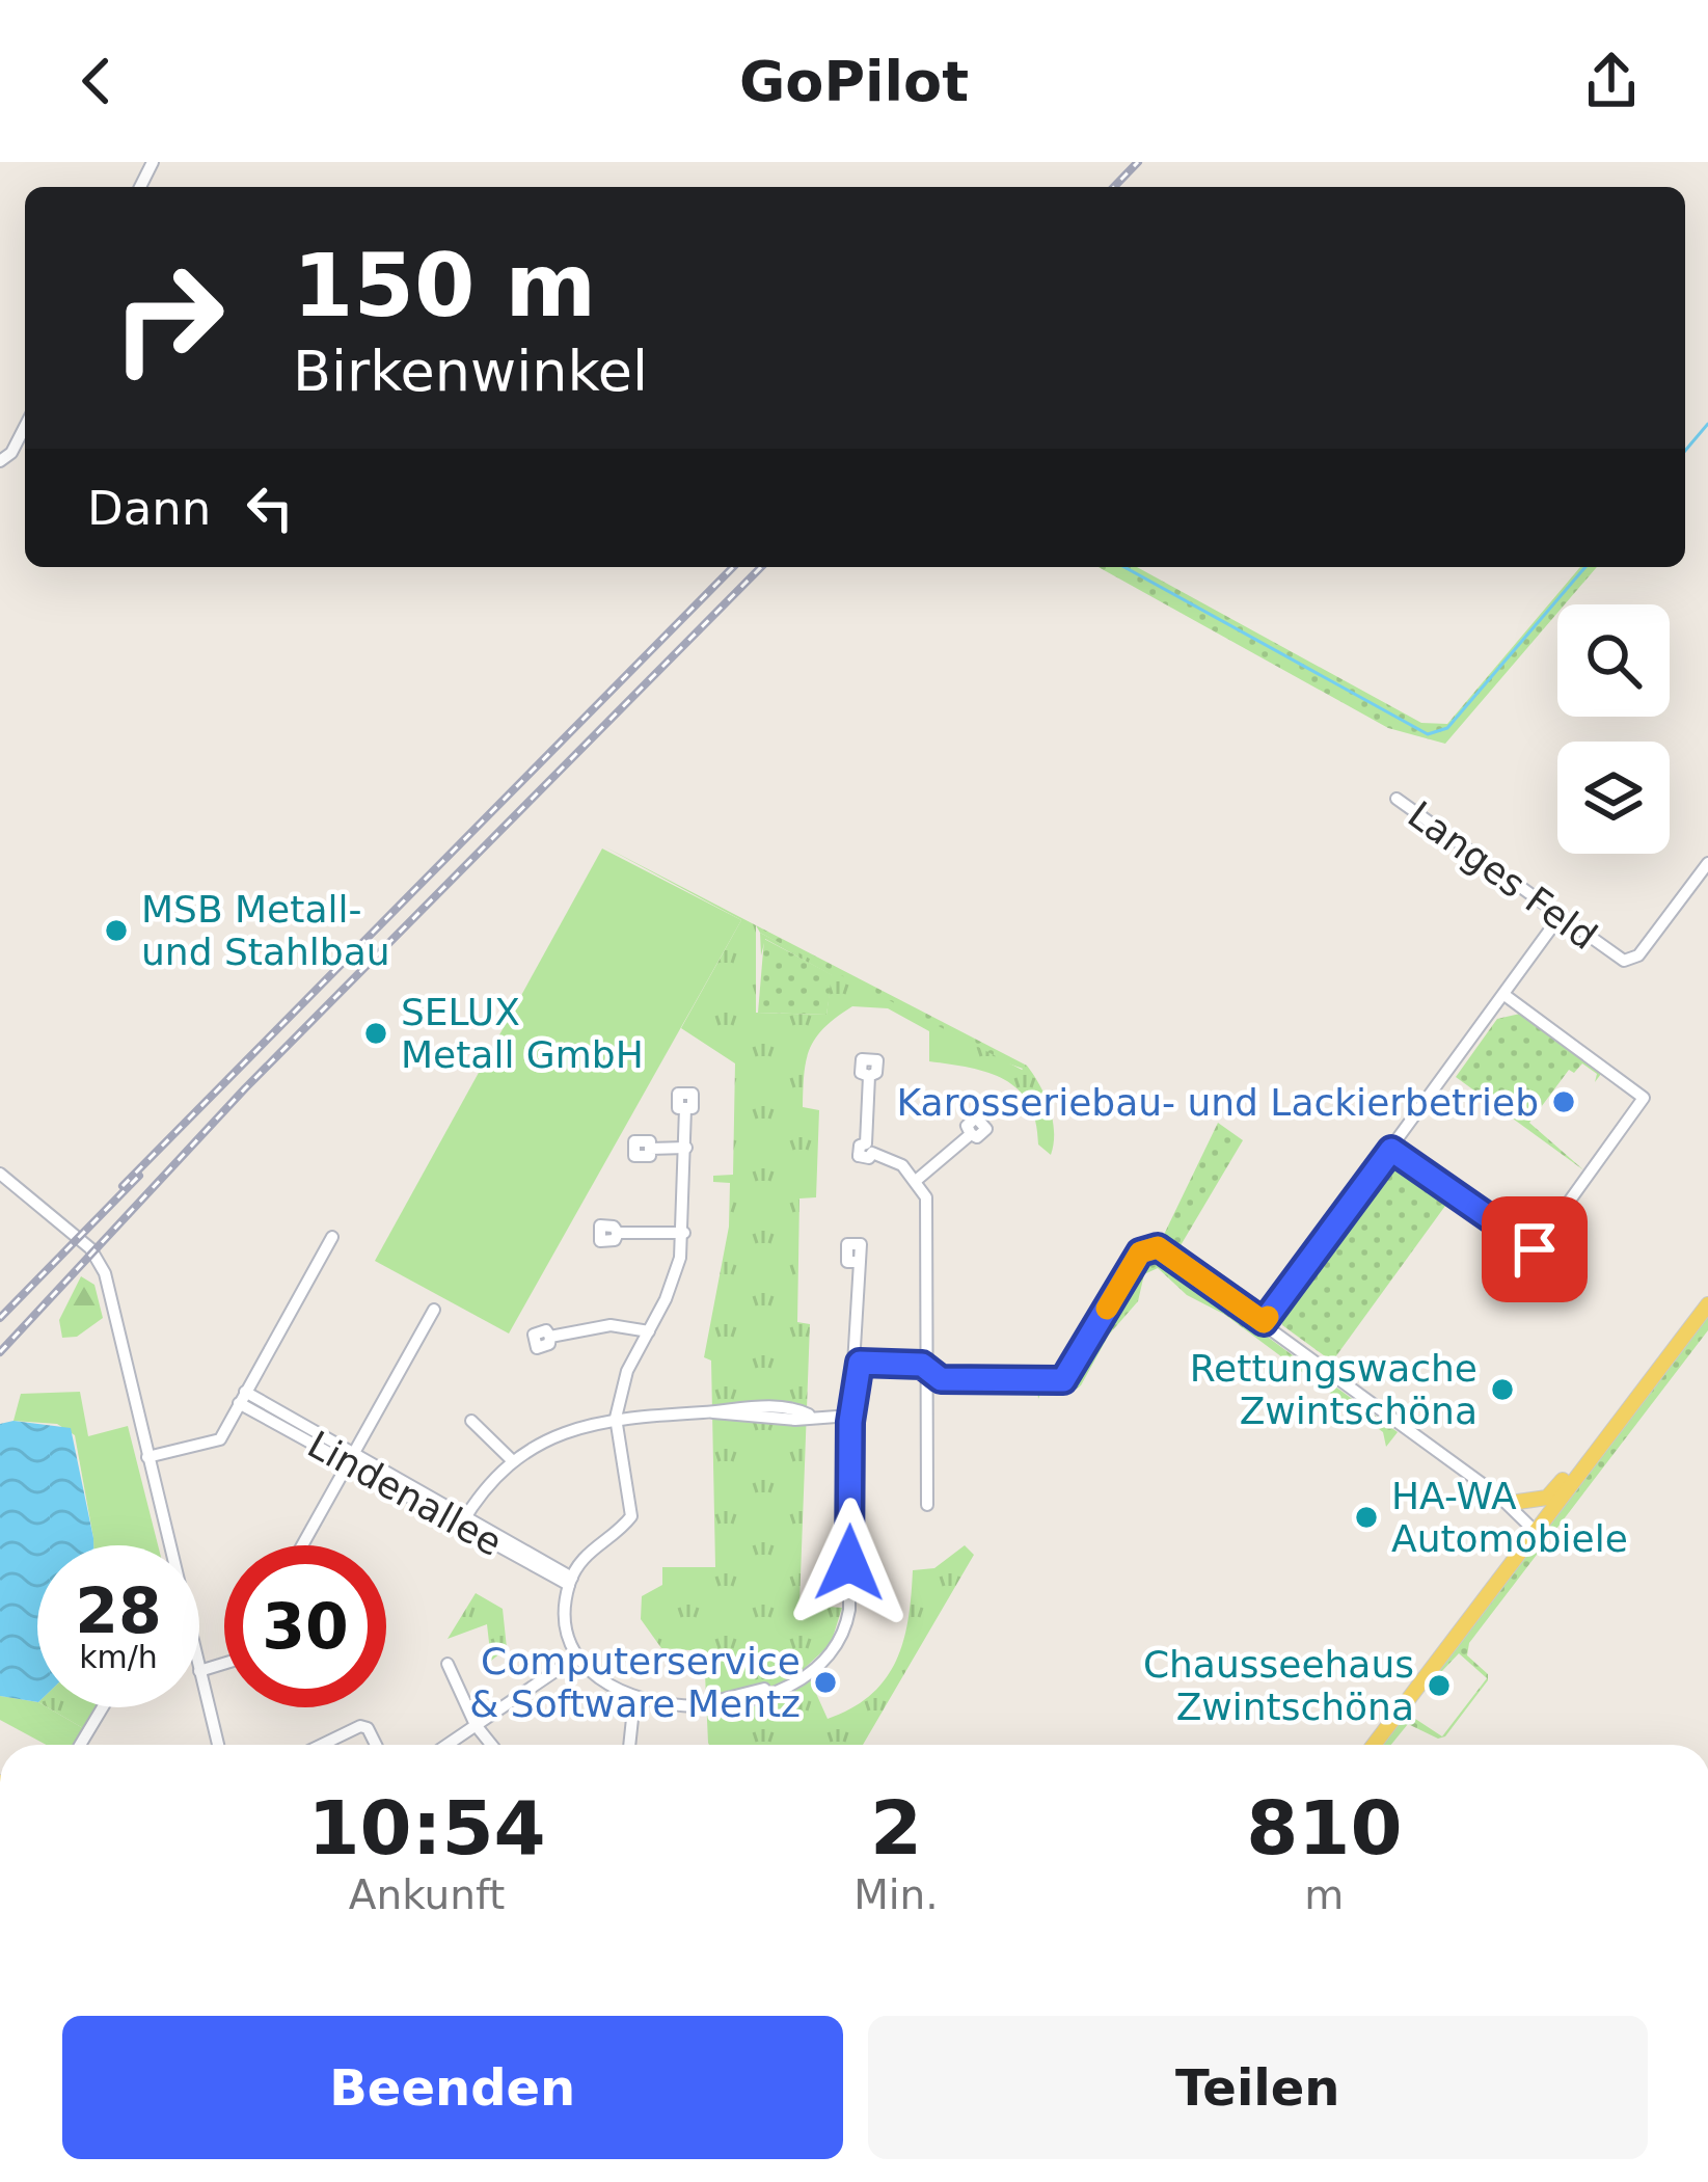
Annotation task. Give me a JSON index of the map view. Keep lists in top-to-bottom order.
{
  "streets": {
    "street": ["Langes Feld", "Lindenallee"]
  },
  "places": [
    "MSB Metall- und Stahlbau",
    "SELUX Metall GmbH",
    "Karosseriebau- und Lackierbetrieb",
    "Rettungswache Zwintschöna",
    "HA-WA Automobiele",
    "Computerservice & Software Mentz",
    "Chausseehaus Zwintschöna"
  ],
  "page": {
    "header": "GoPilot",
    "turn": ["150 m", "Birkenwinkel"],
    "then": "Dann",
    "speed": "28 km/h",
    "limit": "30",
    "eta": [
      "10:54",
      "Ankunft",
      "2",
      "Min.",
      "810",
      "m"
    ],
    "buttons": ["Beenden", "Teilen"]
  }
}
